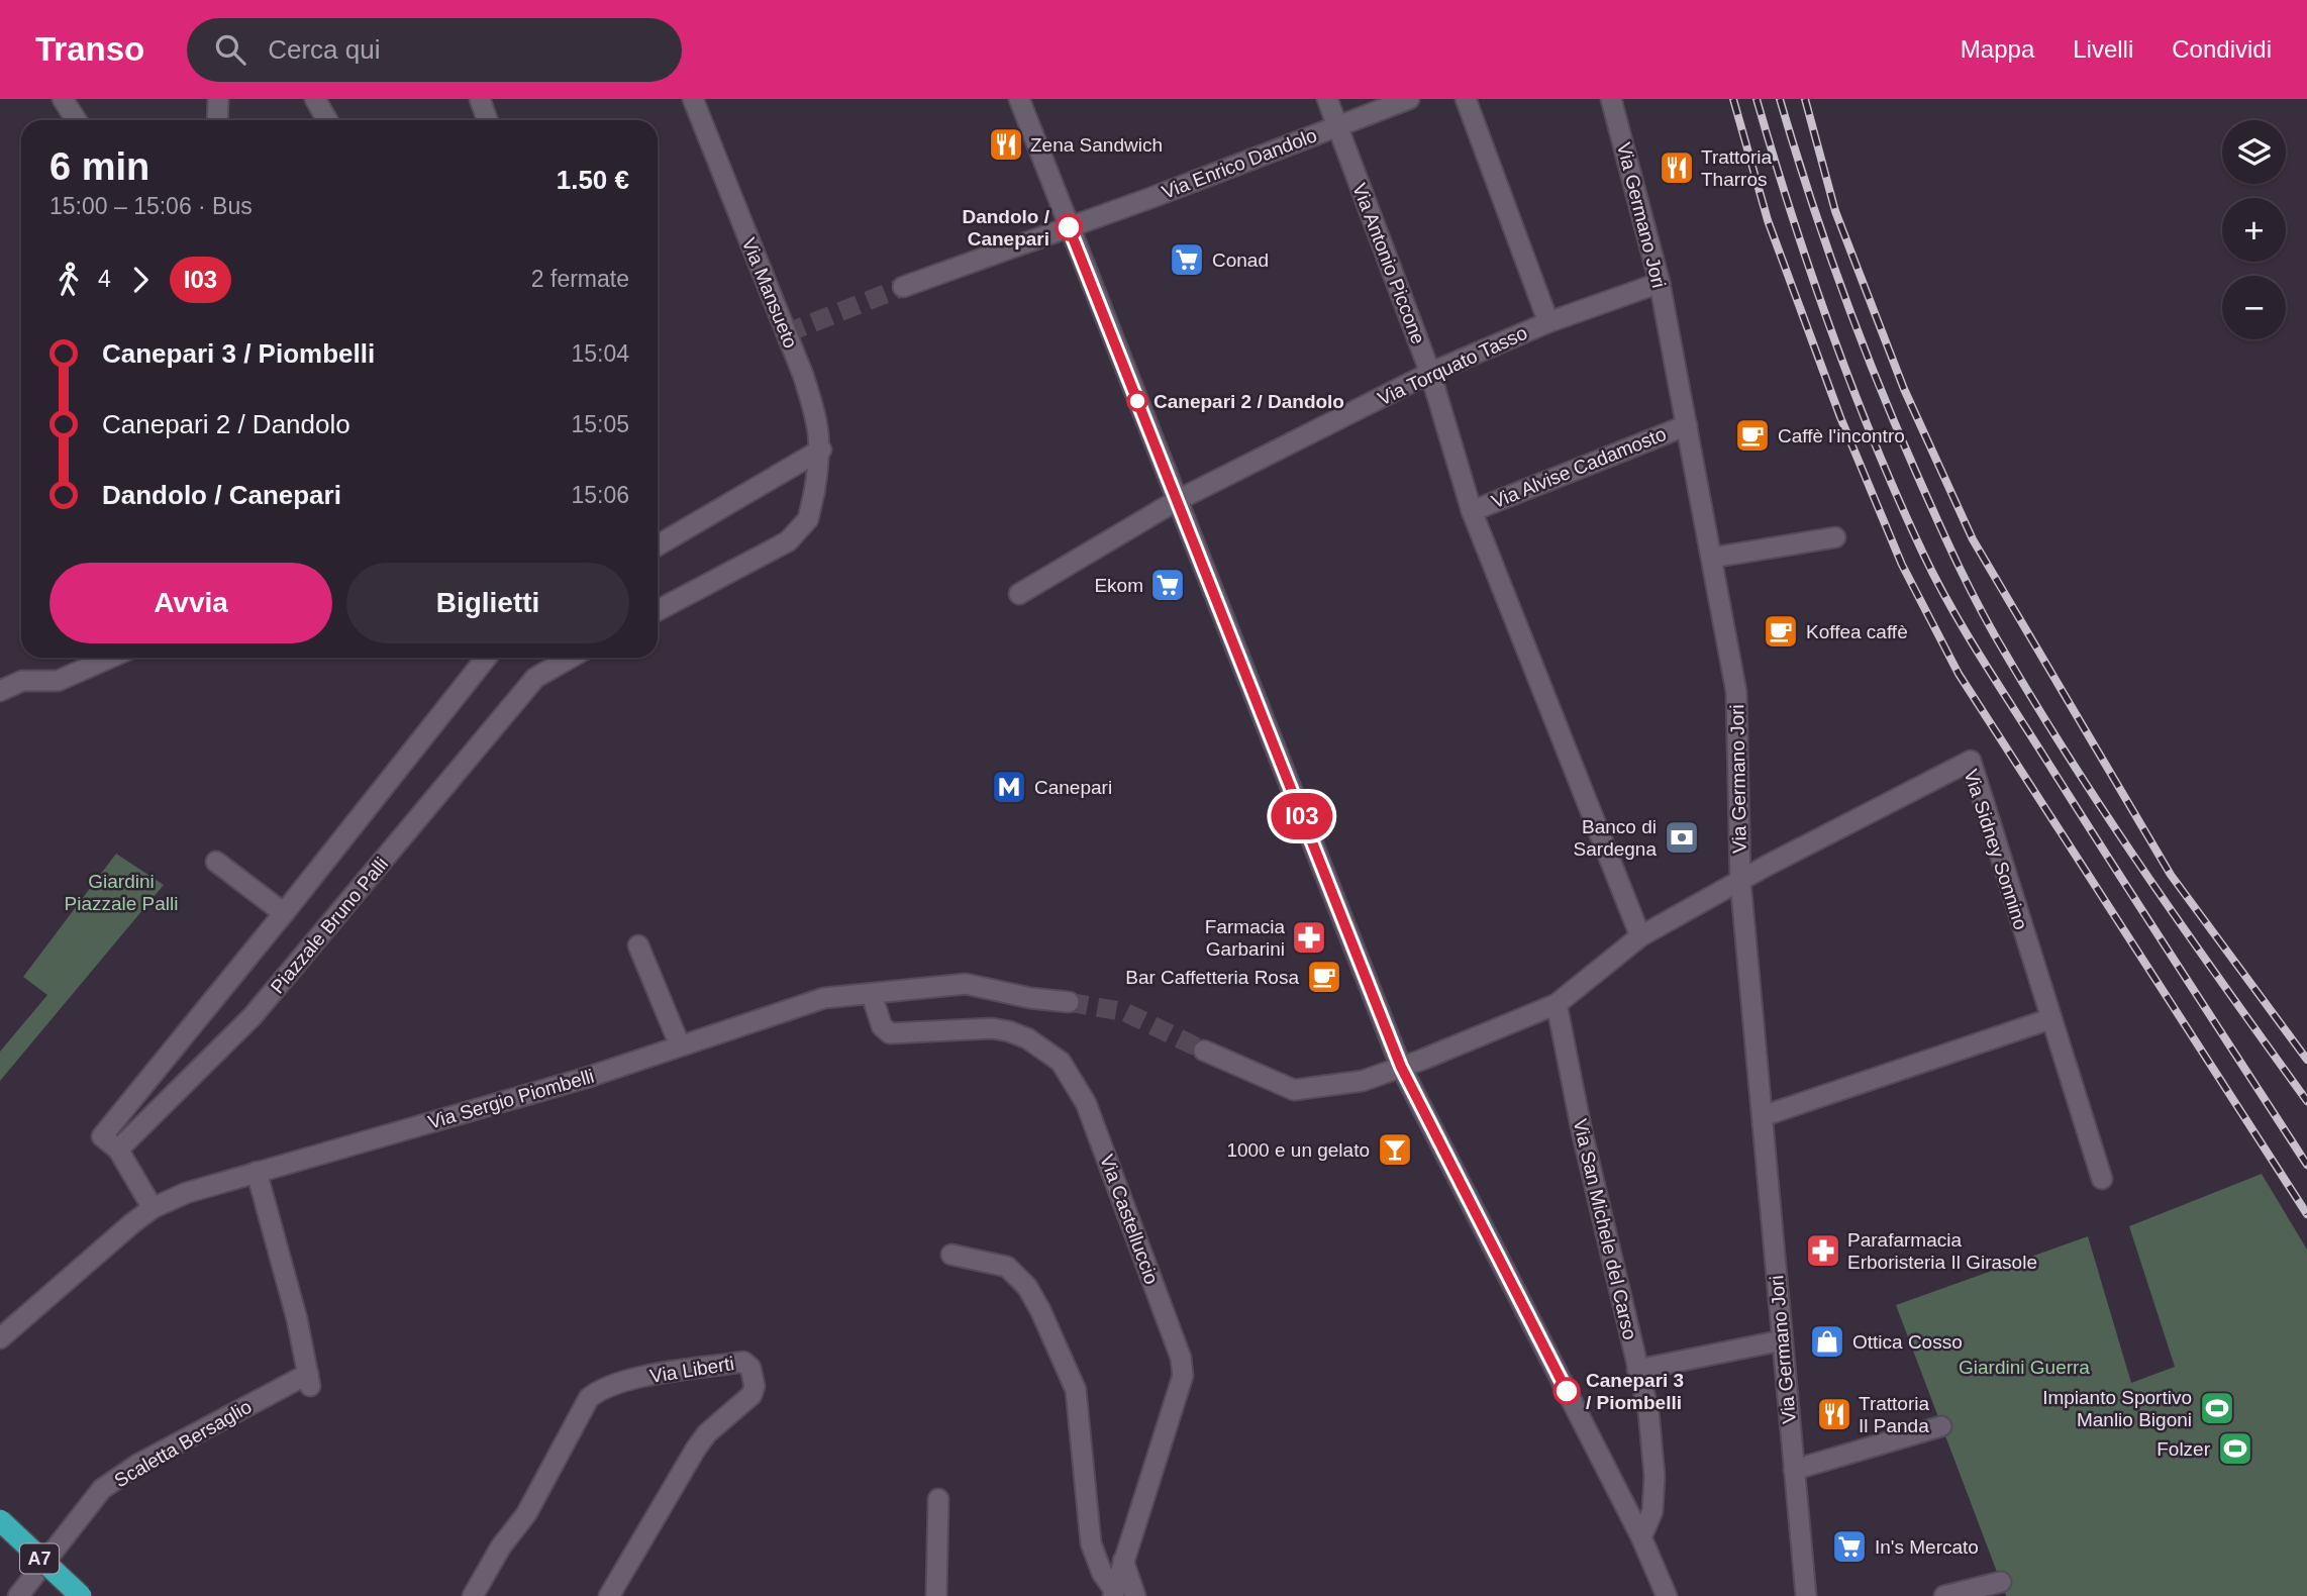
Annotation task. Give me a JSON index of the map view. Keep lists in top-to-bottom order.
{
  "streets": {
    "highway": ["A7"],
    "street": [
      "Via Enrico Dandolo",
      "Via Germano Jori",
      "Via Antonio Piccone",
      "Via Mansueto",
      "Via Torquato Tasso",
      "Via Alvise Cadamosto",
      "Via Sidney Sonnino",
      "Piazzale Bruno Palli",
      "Via Sergio Piombelli",
      "Via Castelluccio",
      "Via San Michele del Carso",
      "Via Liberti",
      "Scaletta Bersaglio"
    ]
  },
  "crossings": [
    ["Via Enrico Dandolo", "Via Antonio Piccone"],
    ["Via Germano Jori", "Via Torquato Tasso"],
    ["Via Germano Jori", "Via Alvise Cadamosto"],
    ["Via Germano Jori", "Via Sidney Sonnino"],
    ["Via Antonio Piccone", "Via Torquato Tasso"],
    ["Via Antonio Piccone", "Via Alvise Cadamosto"],
    ["Via Sergio Piombelli", "Via Castelluccio"],
    ["Via Sergio Piombelli", "Scaletta Bersaglio"]
  ],
  "parks": ["Giardini Piazzale Palli", "Giardini Guerra"],
  "places": {
    "restaurant": ["Zena Sandwich", "Trattoria Tharros", "Trattoria Il Panda"],
    "other": ["Dandolo / Canepari", "Canepari 2 / Dandolo", "Canepari 3 / Piombelli"],
    "supermarket": ["Conad", "Ekom", "In's Mercato"],
    "cafe": ["Caffè l'incontro", "Koffea caffè", "Bar Caffetteria Rosa"],
    "metro station": ["Canepari"],
    "bank": ["Banco di Sardegna"],
    "pharmacy": ["Farmacia Garbarini", "Parafarmacia Erboristeria Il Girasole"],
    "bar": ["1000 e un gelato"],
    "shop": ["Ottica Cosso"],
    "sports": ["Impianto Sportivo Manlio Bigoni", "Folzer"]
  },
  "lines": ["bus line I03"],
  "page": {
    "header": "Transo",
    "search": "Cerca qui",
    "nav": ["Mappa", "Livelli", "Condividi"],
    "on_map": "I03",
    "map_buttons": ["+", "−"],
    "heading": ["6 min", "15:00 – 15:06 · Bus", "1.50 €"],
    "legs": ["4", "I03", "2 fermate"],
    "list": [
      {
        "name": "Canepari 3 / Piombelli",
        "value": "15:04"
      },
      {
        "name": "Canepari 2 / Dandolo",
        "value": "15:05"
      },
      {
        "name": "Dandolo / Canepari",
        "value": "15:06"
      }
    ],
    "buttons": ["Avvia", "Biglietti"]
  }
}
